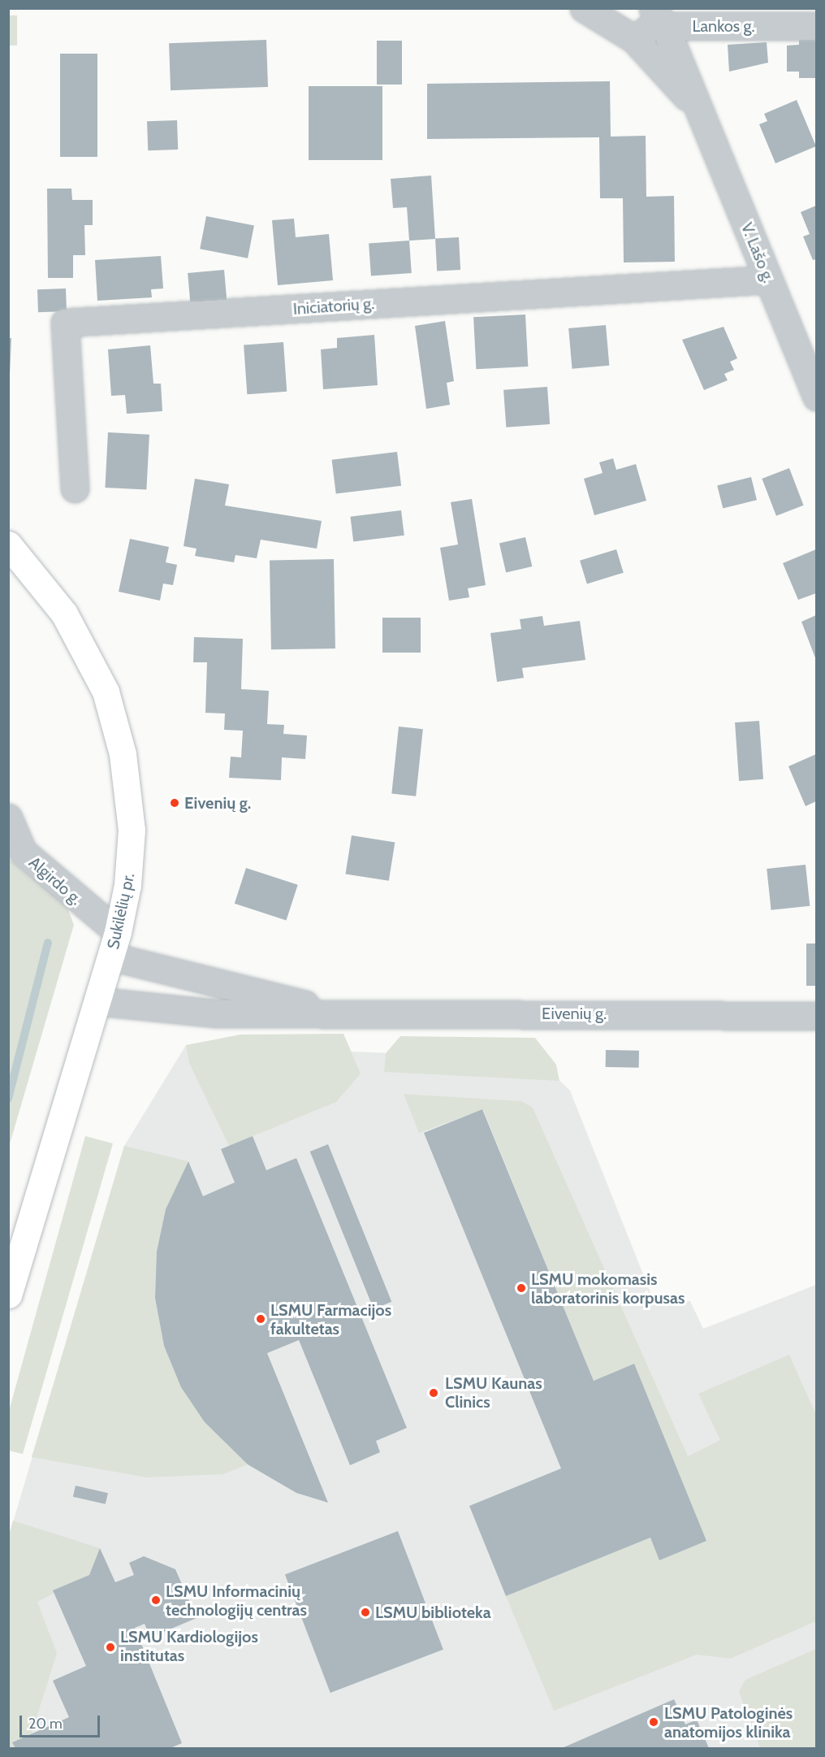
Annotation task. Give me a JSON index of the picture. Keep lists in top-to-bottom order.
{
  "streets": {
    "main road": ["Sukilėlių pr."],
    "street": [
      "Lankos g.",
      "V. Lašo g.",
      "Iniciatorių g.",
      "Algirdo g.",
      "Eivenių g."
    ]
  },
  "crossings": [
    ["Lankos g.", "V. Lašo g."],
    ["V. Lašo g.", "Iniciatorių g."],
    ["Algirdo g.", "Sukilėlių pr."],
    ["Algirdo g.", "Eivenių g."],
    ["Sukilėlių pr.", "Eivenių g."]
  ],
  "places": [
    "Eivenių g.",
    "LSMU mokomasis laboratorinis korpusas",
    "LSMU Farmacijos fakultetas",
    "LSMU Kaunas Clinics",
    "LSMU Informacinių technologijų centras",
    "LSMU biblioteka",
    "LSMU Kardiologijos institutas",
    "LSMU Patologinės anatomijos klinika"
  ],
  "scale_bar": "20 m"
}
